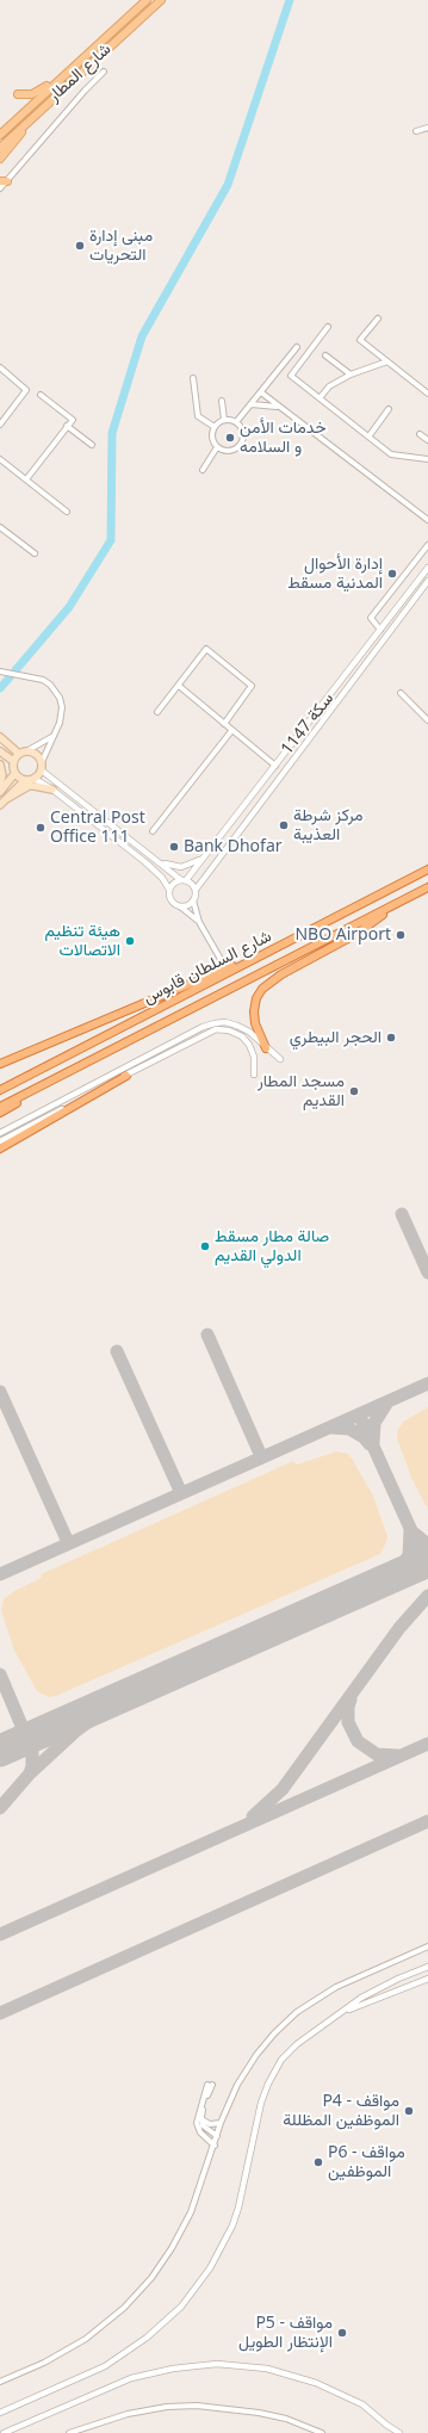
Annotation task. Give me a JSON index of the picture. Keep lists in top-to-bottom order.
{
  "streets": {
    "highway": ["شارع السلطان قابوس"],
    "main road": ["شارع المطار"],
    "street": ["سكة 1147"]
  },
  "places": [
    "مبنى إدارة التحريات",
    "خدمات الأمن و السلامه",
    "إدارة الأحوال المدنية مسقط",
    "مركز شرطة العذيبة",
    "Central Post Office 111",
    "Bank Dhofar",
    "NBO Airport",
    "هيئة تنظيم الاتصالات",
    "الحجر البيطري",
    "مسجد المطار القديم",
    "صالة مطار مسقط الدولي القديم",
    "P4 - مواقف الموظفين المظللة",
    "P6 - مواقف الموظفين",
    "P5 - مواقف الإنتظار الطويل"
  ]
}
